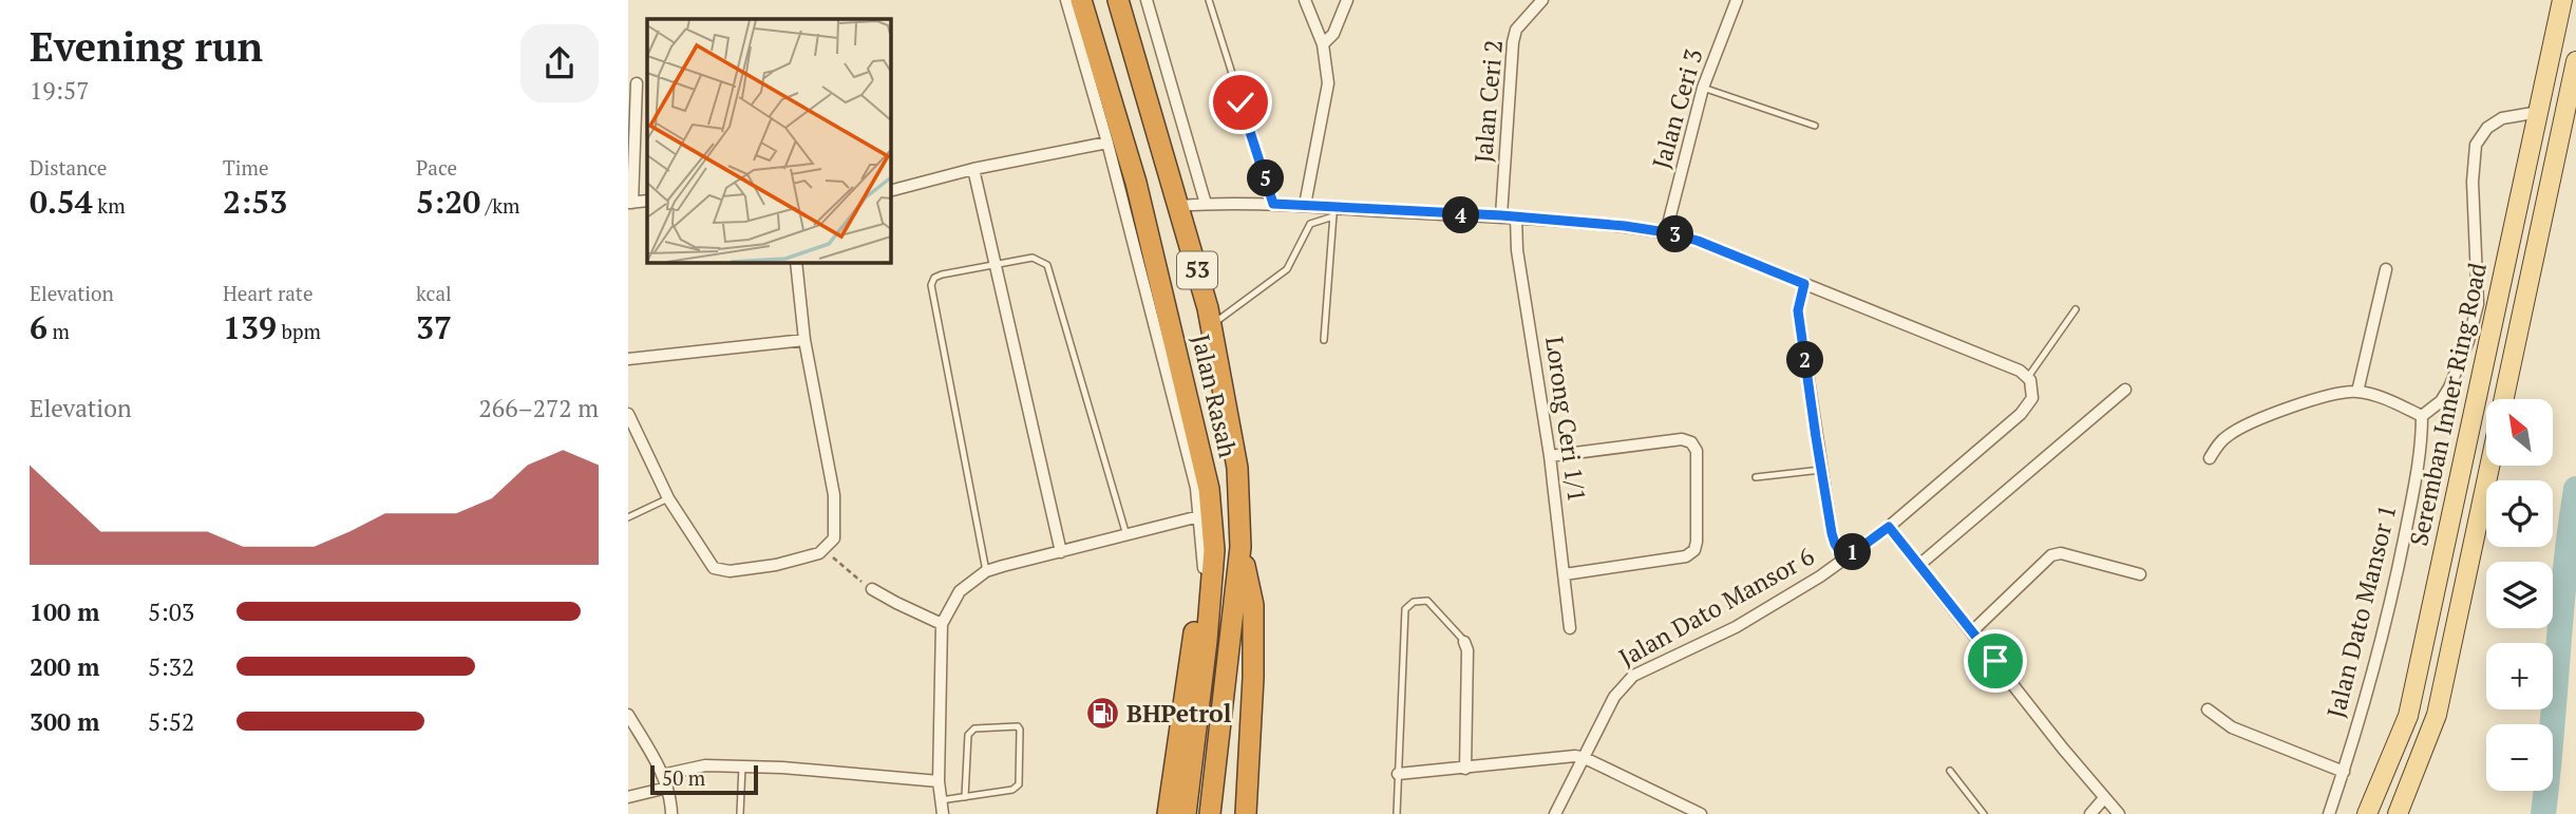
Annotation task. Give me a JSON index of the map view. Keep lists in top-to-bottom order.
{
  "streets": {
    "highway": ["53", "Jalan Rasah"],
    "main road": ["Seremban Inner Ring Road"],
    "street": [
      "Jalan Ceri 2",
      "Jalan Ceri 3",
      "Lorong Ceri 1/1",
      "Jalan Dato Mansor 6",
      "Jalan Dato Mansor 1"
    ]
  },
  "places": {
    "fuel station": ["BHPetrol"]
  },
  "scale_bar": "50 m",
  "north": "top left",
  "page": {
    "heading": ["Evening run", "19:57"],
    "stats": [
      ["Distance", "0.54 km"],
      ["Time", "2:53"],
      ["Pace", "5:20 /km"],
      ["Elevation", "6 m"],
      ["Heart rate", "139 bpm"],
      ["kcal", "37"]
    ],
    "pins": [
      "5",
      "4",
      "3",
      "2",
      "1"
    ],
    "chart": ["Elevation", "266–272 m"],
    "map_buttons": ["+", "−"],
    "list": [
      {
        "name": "100 m",
        "note": "5:03"
      },
      {
        "name": "200 m",
        "note": "5:32"
      },
      {
        "name": "300 m",
        "note": "5:52"
      }
    ],
    "scale": "50 m"
  }
}
